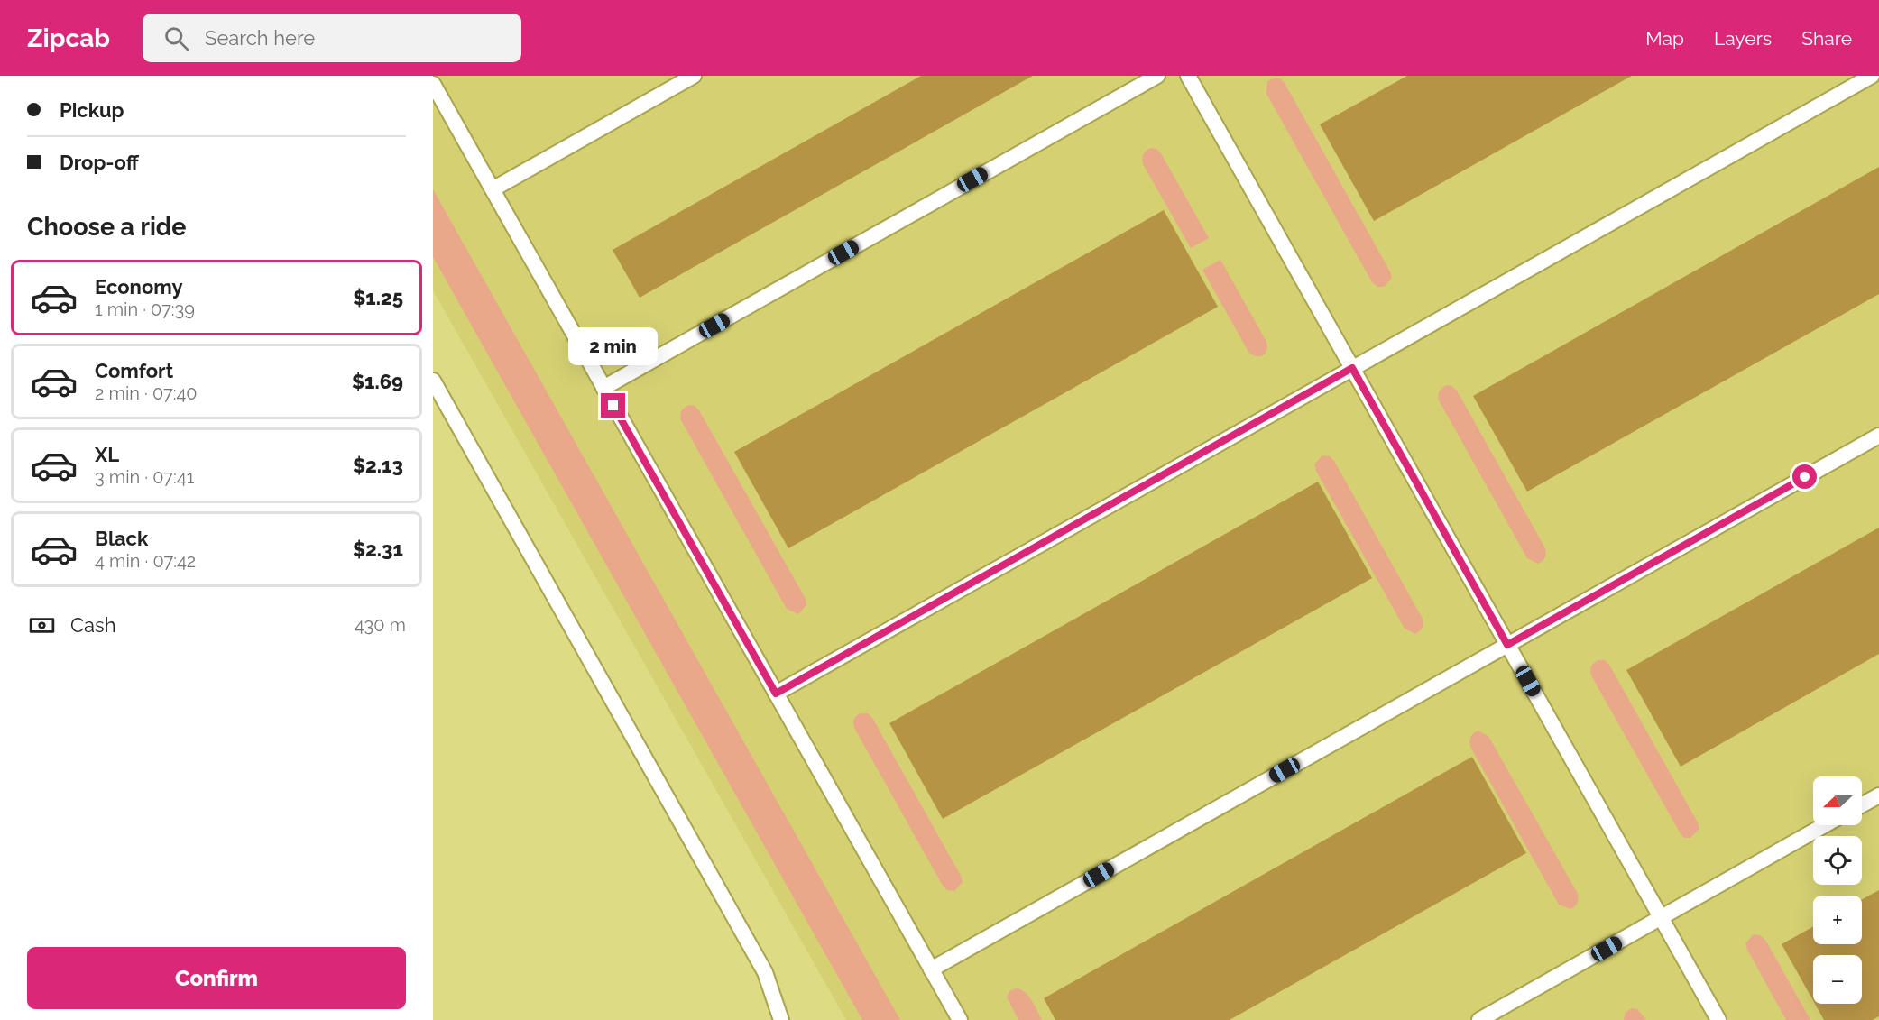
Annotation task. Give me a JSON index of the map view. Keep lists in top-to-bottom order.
{
  "north": "left",
  "page": {
    "header": "Zipcab",
    "search": "Search here",
    "nav": ["Map", "Layers", "Share"],
    "banner": ["Pickup", "Drop-off"],
    "heading": "Choose a ride",
    "list": [
      {
        "name": "Economy",
        "note": "1 min · 07:39",
        "value": "$1.25"
      },
      {
        "name": "Comfort",
        "note": "2 min · 07:40",
        "value": "$1.69"
      },
      {
        "name": "XL",
        "note": "3 min · 07:41",
        "value": "$2.13"
      },
      {
        "name": "Black",
        "note": "4 min · 07:42",
        "value": "$2.31"
      }
    ],
    "bubble": "2 min",
    "pay": ["Cash", "430 m"],
    "map_buttons": ["+", "−"],
    "buttons": "Confirm"
  }
}
